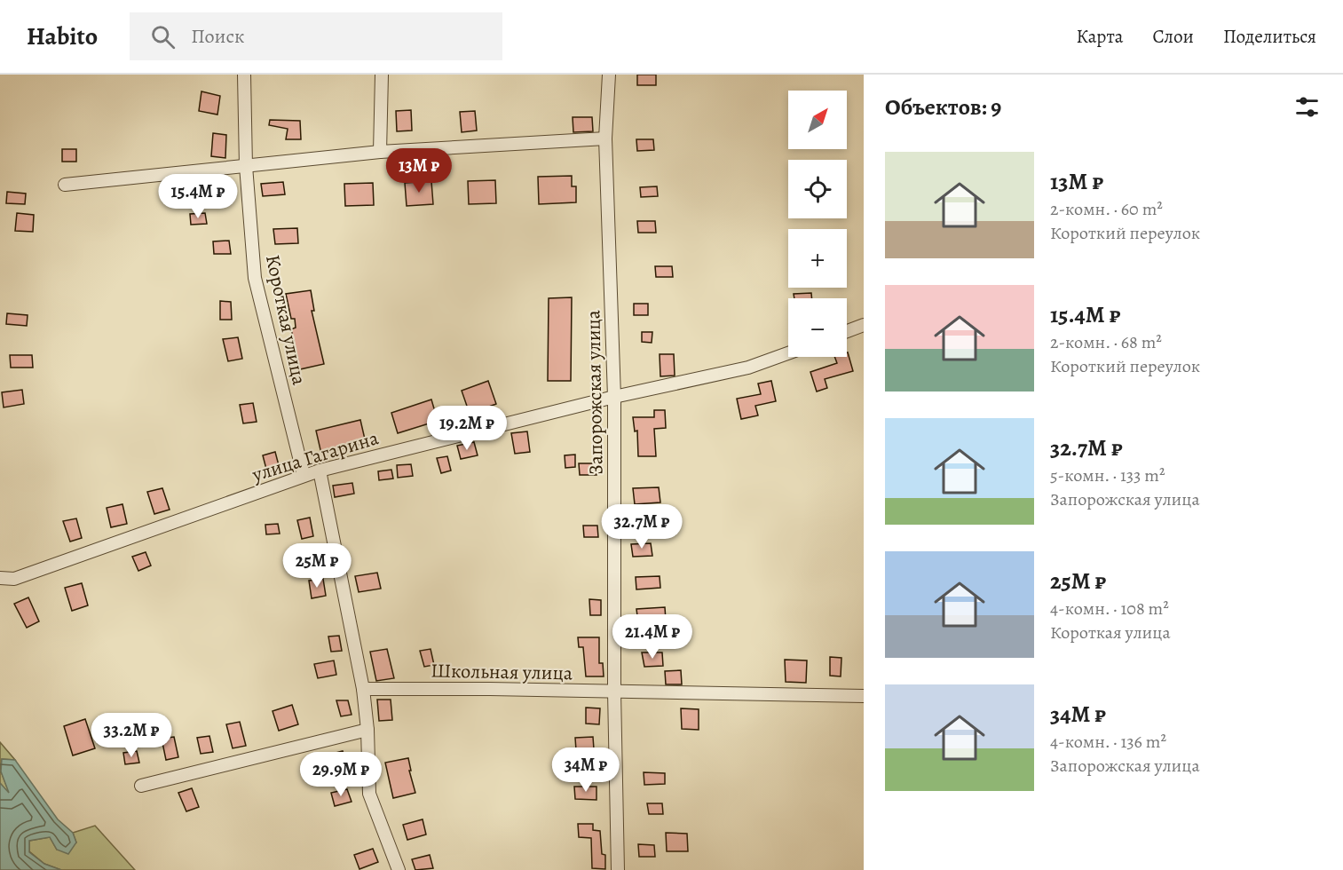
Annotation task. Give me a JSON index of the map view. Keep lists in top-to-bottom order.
{
  "streets": {
    "street": [
      "Короткая улица",
      "Запорожская улица",
      "улица Гагарина",
      "Школьная улица"
    ]
  },
  "crossings": [
    ["Короткая улица", "улица Гагарина"],
    ["Запорожская улица", "улица Гагарина"],
    ["Запорожская улица", "Школьная улица"]
  ],
  "north": "top right",
  "page": {
    "header": "Habito",
    "search": "Поиск",
    "nav": ["Карта", "Слои", "Поделиться"],
    "heading": "Объектов: 9",
    "map_buttons": ["+", "−"],
    "list": [
      {
        "name": "13M ₽",
        "note": "2-комн. · 60 m² · Короткий переулок"
      },
      {
        "name": "15.4M ₽",
        "note": "2-комн. · 68 m² · Короткий переулок"
      },
      {
        "name": "32.7M ₽",
        "note": "5-комн. · 133 m² · Запорожская улица"
      },
      {
        "name": "25M ₽",
        "note": "4-комн. · 108 m² · Короткая улица"
      },
      {
        "name": "34M ₽",
        "note": "4-комн. · 136 m² · Запорожская улица"
      }
    ],
    "price": [
      "13M ₽",
      "15.4M ₽",
      "19.2M ₽",
      "32.7M ₽",
      "25M ₽",
      "21.4M ₽",
      "33.2M ₽",
      "34M ₽",
      "29.9M ₽"
    ]
  }
}
